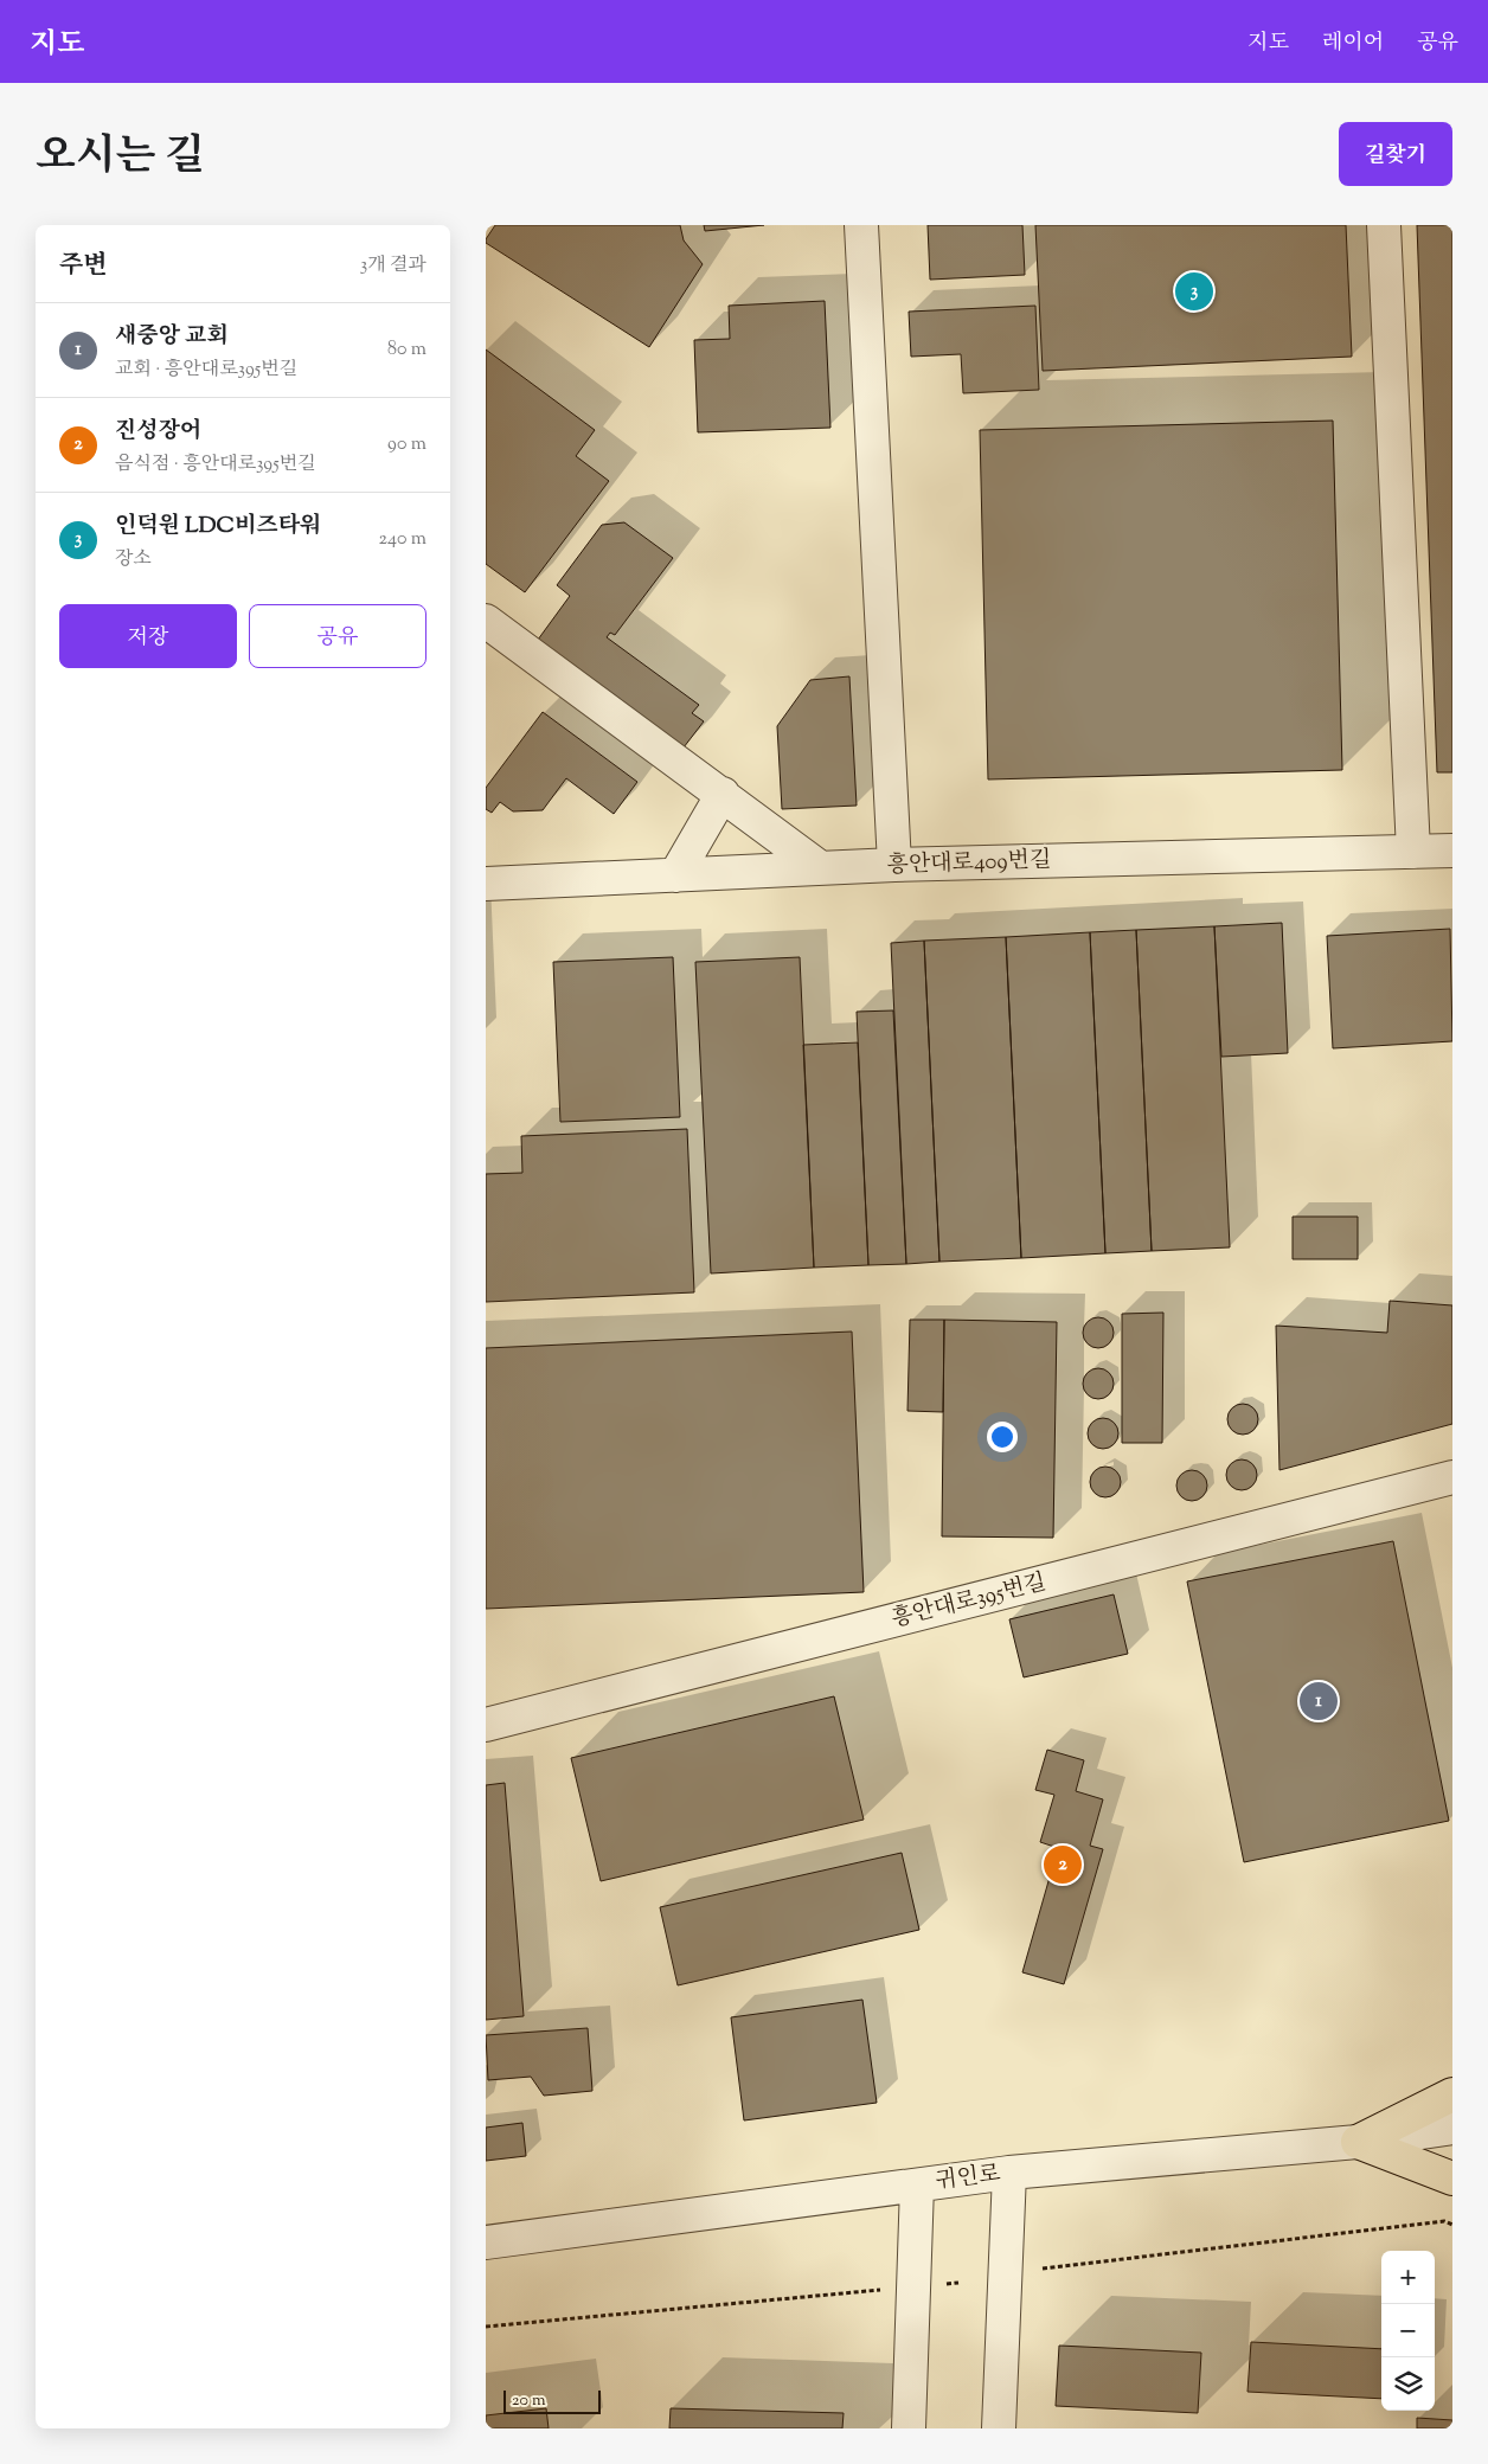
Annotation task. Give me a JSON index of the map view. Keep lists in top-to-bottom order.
{
  "streets": {
    "street": ["흥안대로409번길", "흥안대로395번길", "귀인로"]
  },
  "scale_bar": "20 m",
  "page": {
    "header": "지도",
    "nav": ["지도", "레이어", "공유"],
    "title": "오시는 길",
    "buttons": [
      "길찾기",
      ["저장", "공유"]
    ],
    "heading": ["주변", "3개 결과"],
    "pins": ["3", "1", "2"],
    "list": [
      {
        "mark": "1",
        "name": "새중앙 교회",
        "note": "교회 · 흥안대로395번길",
        "value": "80 m"
      },
      {
        "mark": "2",
        "name": "진성장어",
        "note": "음식점 · 흥안대로395번길",
        "value": "90 m"
      },
      {
        "mark": "3",
        "name": "인덕원 LDC비즈타워",
        "note": "장소",
        "value": "240 m"
      }
    ],
    "map_buttons": ["+", "−"],
    "scale": "20 m"
  }
}
